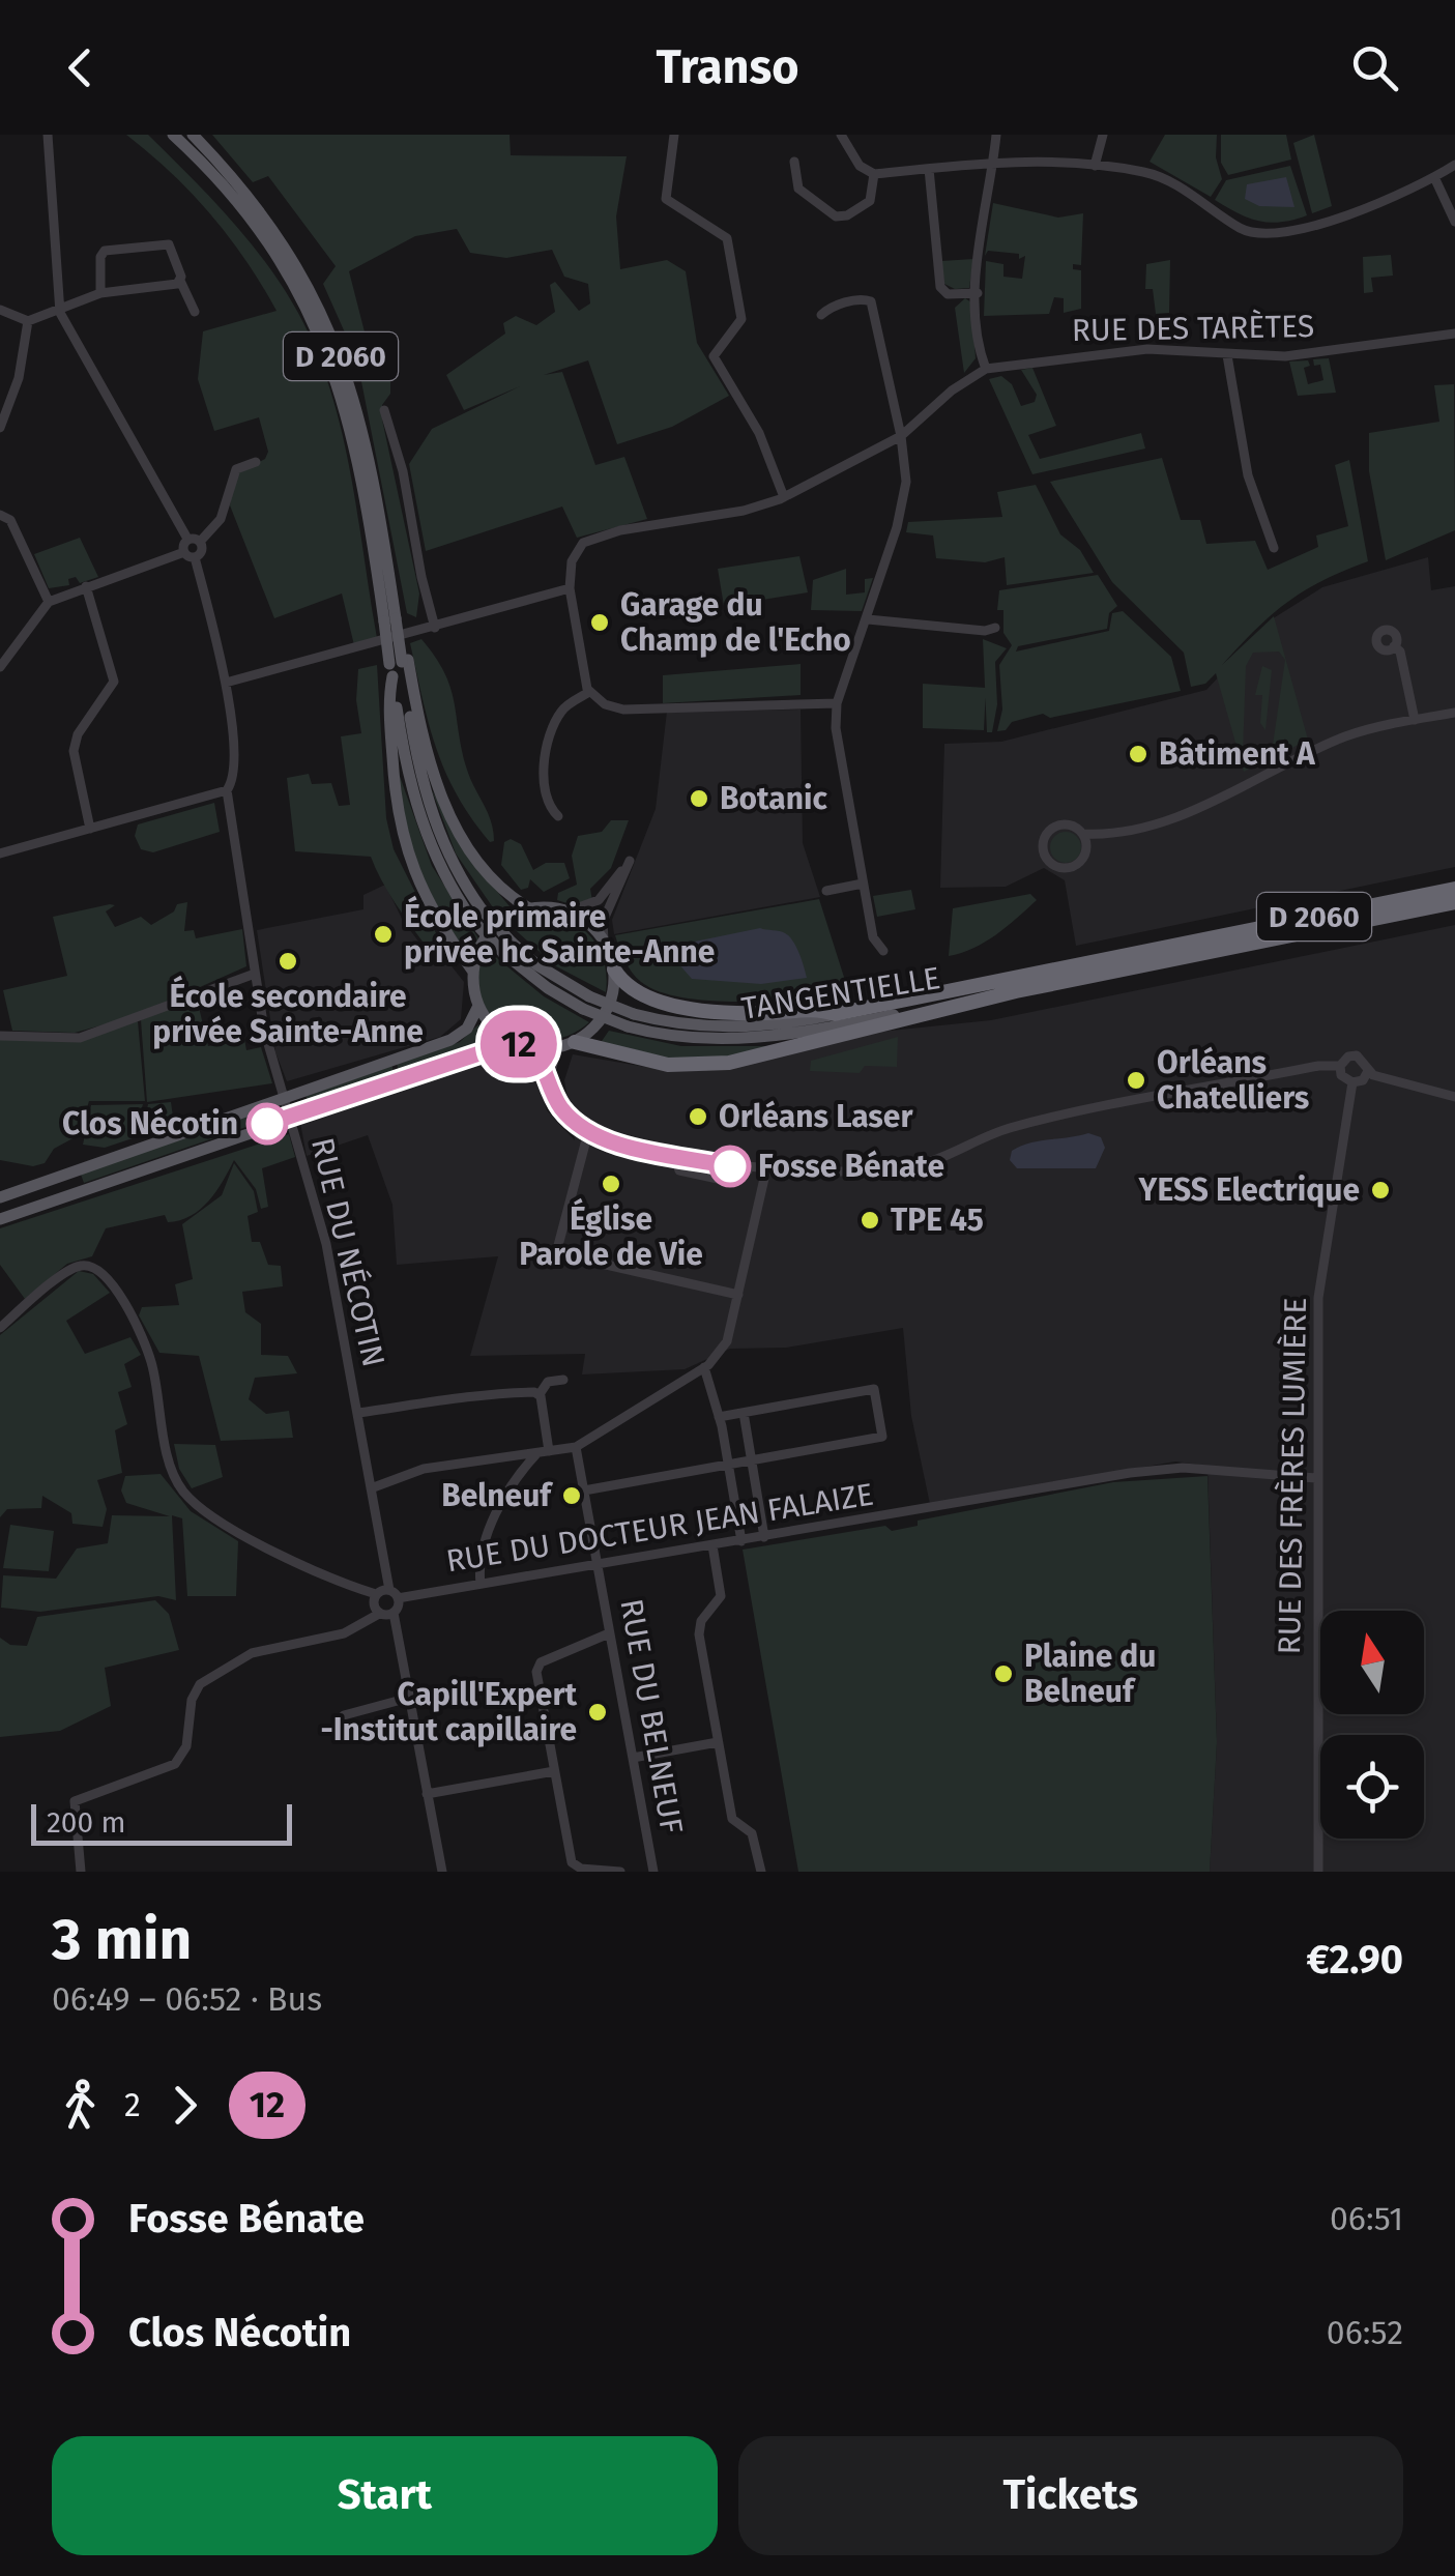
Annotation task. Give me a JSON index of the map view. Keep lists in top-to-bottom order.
{
  "streets": {
    "highway": ["D 2060", "TANGENTIELLE"],
    "street": [
      "RUE DES TARÈTES",
      "RUE DU NÉCOTIN",
      "RUE DES FRÈRES LUMIÈRE",
      "RUE DU DOCTEUR JEAN FALAIZE",
      "RUE DU BELNEUF"
    ]
  },
  "crossings": [
    ["D 2060", "TANGENTIELLE"],
    ["RUE DU NÉCOTIN", "RUE DU DOCTEUR JEAN FALAIZE"],
    ["RUE DES FRÈRES LUMIÈRE", "RUE DU DOCTEUR JEAN FALAIZE"],
    ["RUE DU DOCTEUR JEAN FALAIZE", "RUE DU BELNEUF"]
  ],
  "places": [
    "Garage du Champ de l'Echo",
    "Bâtiment A",
    "Botanic",
    "École primaire privée hc Sainte-Anne",
    "École secondaire privée Sainte-Anne",
    "Orléans Chatelliers",
    "Orléans Laser",
    "Clos Nécotin",
    "Fosse Bénate",
    "Église Parole de Vie",
    "YESS Electrique",
    "TPE 45",
    "Belneuf",
    "Plaine du Belneuf",
    "Capill'Expert -Institut capillaire"
  ],
  "lines": ["bus line 12"],
  "scale_bar": "200 m",
  "north": "top",
  "page": {
    "header": "Transo",
    "on_map": "12",
    "scale": "200 m",
    "heading": ["3 min", "06:49 – 06:52 · Bus", "€2.90"],
    "legs": ["2", "12"],
    "list": [
      {
        "name": "Fosse Bénate",
        "value": "06:51"
      },
      {
        "name": "Clos Nécotin",
        "value": "06:52"
      }
    ],
    "buttons": ["Start", "Tickets"]
  }
}
